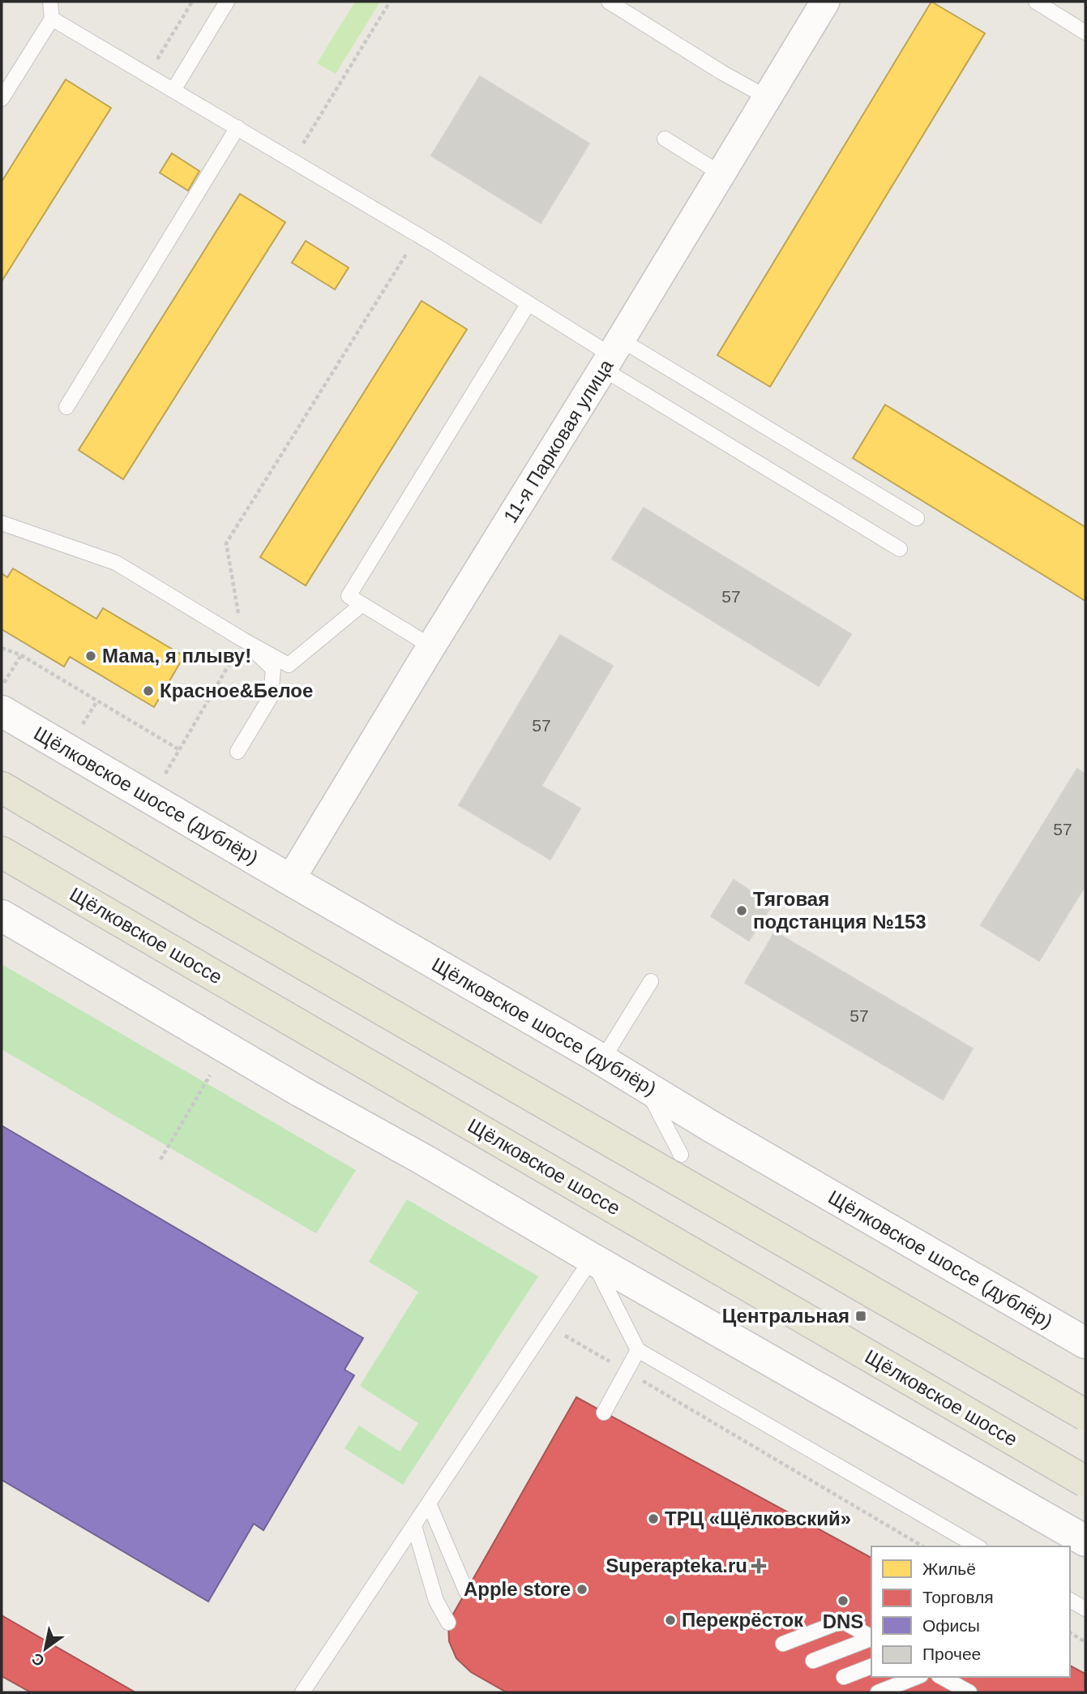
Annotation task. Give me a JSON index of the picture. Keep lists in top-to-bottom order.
{
  "streets": {
    "main road": ["Щёлковское шоссе (дублёр)", "Щёлковское шоссе"],
    "street": ["11-я Парковая улица"]
  },
  "crossings": [
    ["11-я Парковая улица", "Щёлковское шоссе (дублёр)"]
  ],
  "places": {
    "other": [
      "Мама, я плыву!",
      "Красное&Белое",
      "Тяговая подстанция №153",
      "ТРЦ «Щёлковский»",
      "Apple store",
      "DNS",
      "Перекрёсток"
    ],
    "transit": ["Центральная"],
    "health": ["Superapteka.ru"]
  },
  "house_numbers": [
    "57",
    "57",
    "57",
    "57"
  ],
  "legend": [
    "Жильё",
    "Торговля",
    "Офисы",
    "Прочее"
  ],
  "north": "bottom left"
}
